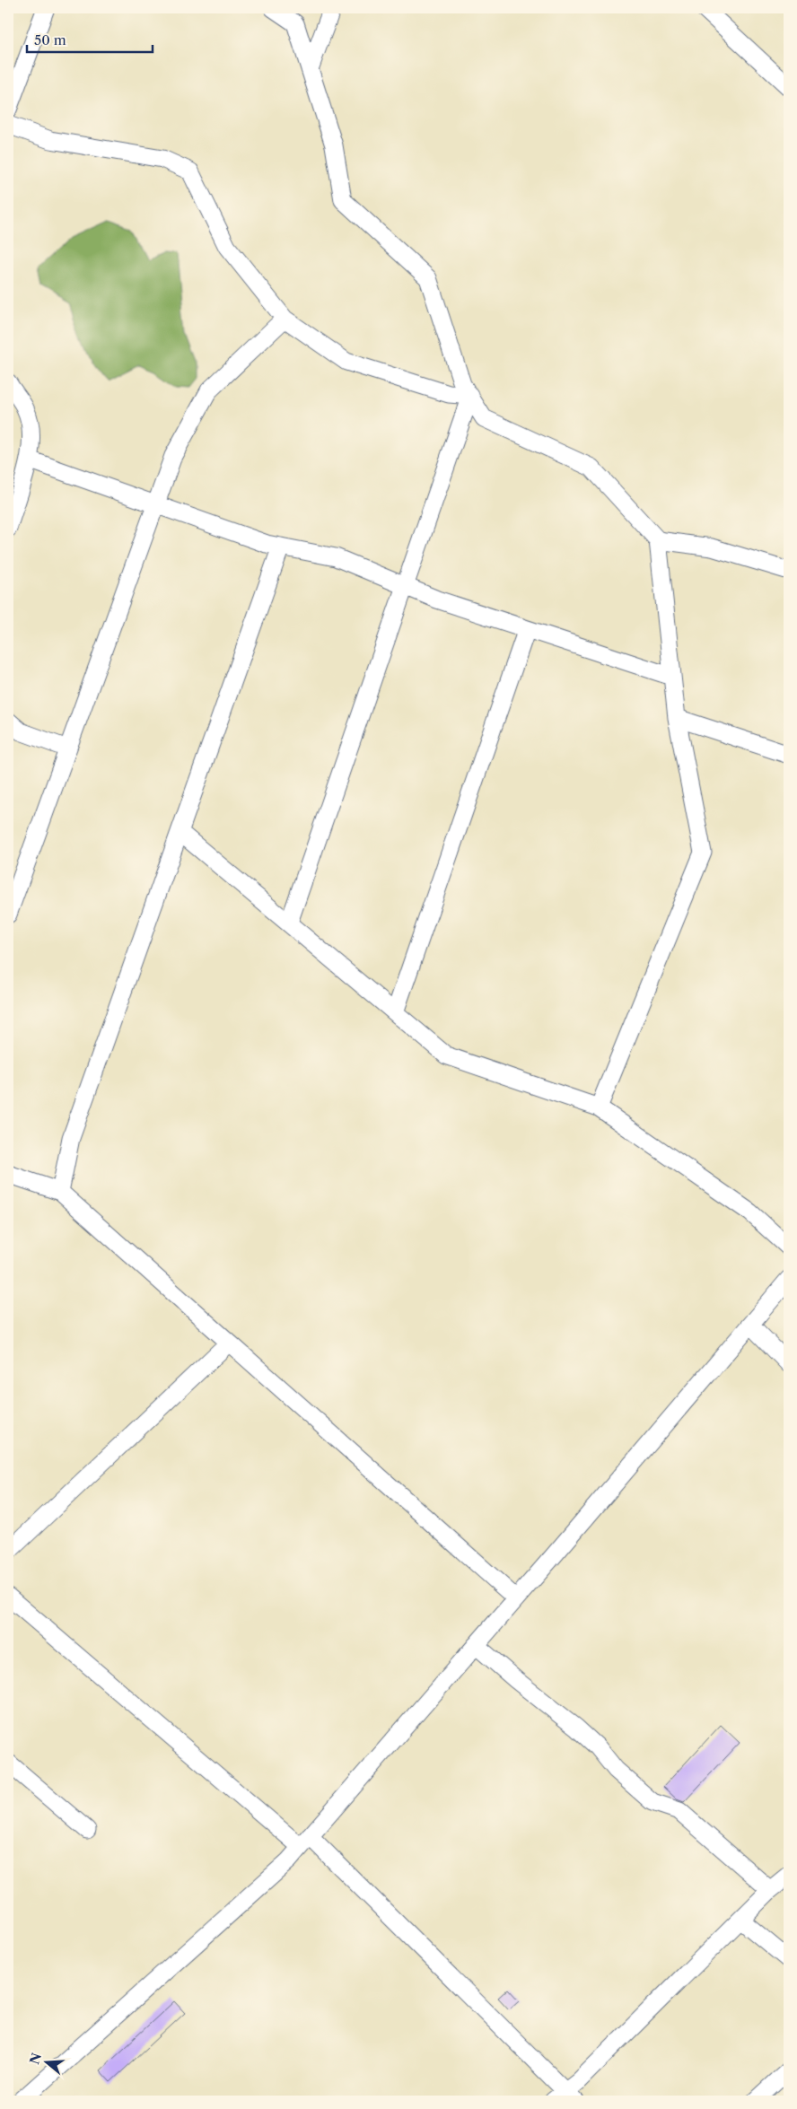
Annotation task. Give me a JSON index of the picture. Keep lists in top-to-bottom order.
{
  "scale_bar": "50 m",
  "north": "left"
}
